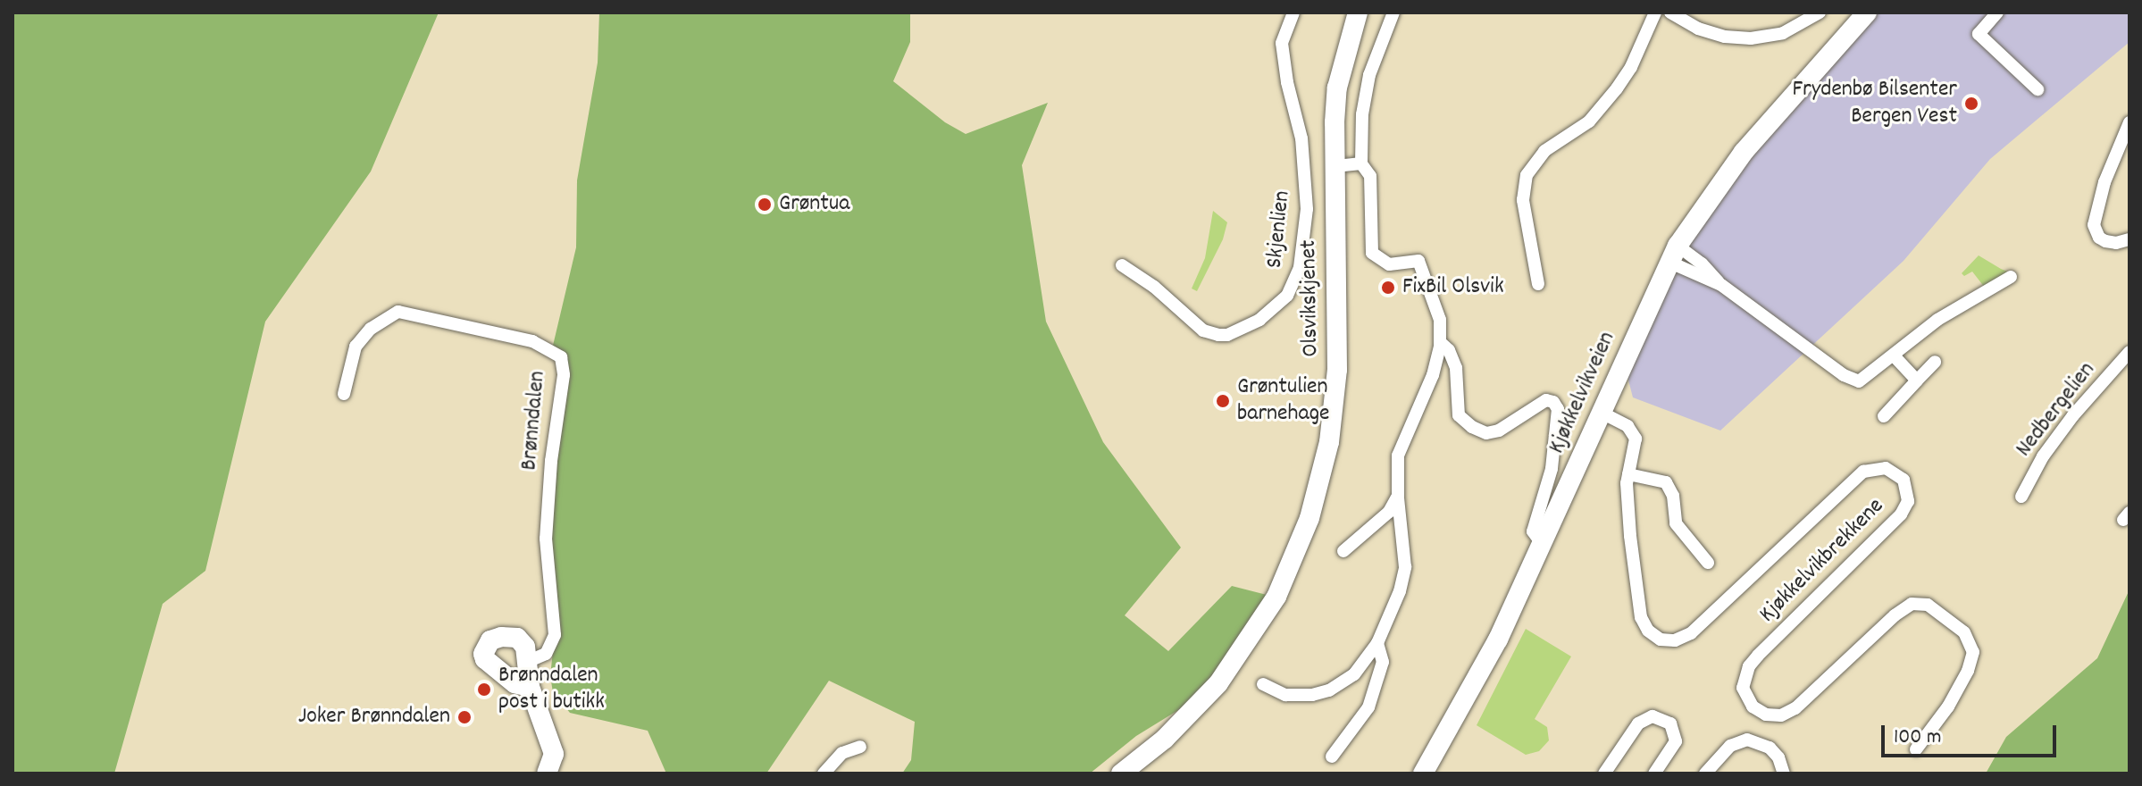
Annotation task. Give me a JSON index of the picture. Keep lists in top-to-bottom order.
{
  "streets": {
    "main road": ["Olsvikskjenet", "Kjøkkelvikveien"],
    "street": [
      "Skjenlien",
      "Nedbergelien",
      "Brønndalen",
      "Kjøkkelvikbrekkene"
    ]
  },
  "crossings": [
    ["Kjøkkelvikveien", "Kjøkkelvikbrekkene"]
  ],
  "places": [
    "Frydenbø Bilsenter Bergen Vest",
    "Grøntua",
    "FixBil Olsvik",
    "Grøntulien barnehage",
    "Brønndalen post i butikk",
    "Joker Brønndalen"
  ],
  "scale_bar": "100 m"
}
